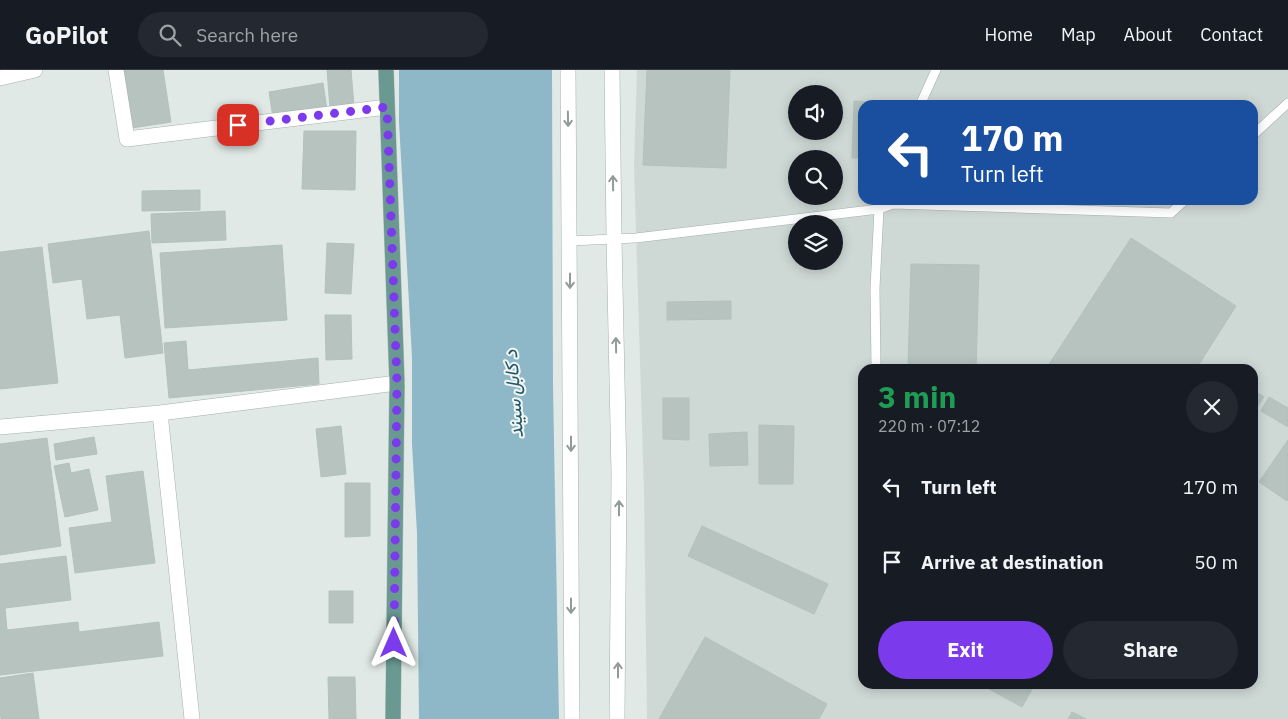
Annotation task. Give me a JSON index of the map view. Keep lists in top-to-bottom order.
{
  "water": ["د کابل سيند"],
  "page": {
    "header": "GoPilot",
    "search": "Search here",
    "nav": [
      "Home",
      "Map",
      "About",
      "Contact"
    ],
    "turn": ["170 m", "Turn left"],
    "heading": ["3 min", "220 m · 07:12"],
    "list": [
      {
        "name": "Turn left",
        "value": "170 m"
      },
      {
        "name": "Arrive at destination",
        "value": "50 m"
      }
    ],
    "buttons": ["Exit", "Share"]
  }
}
